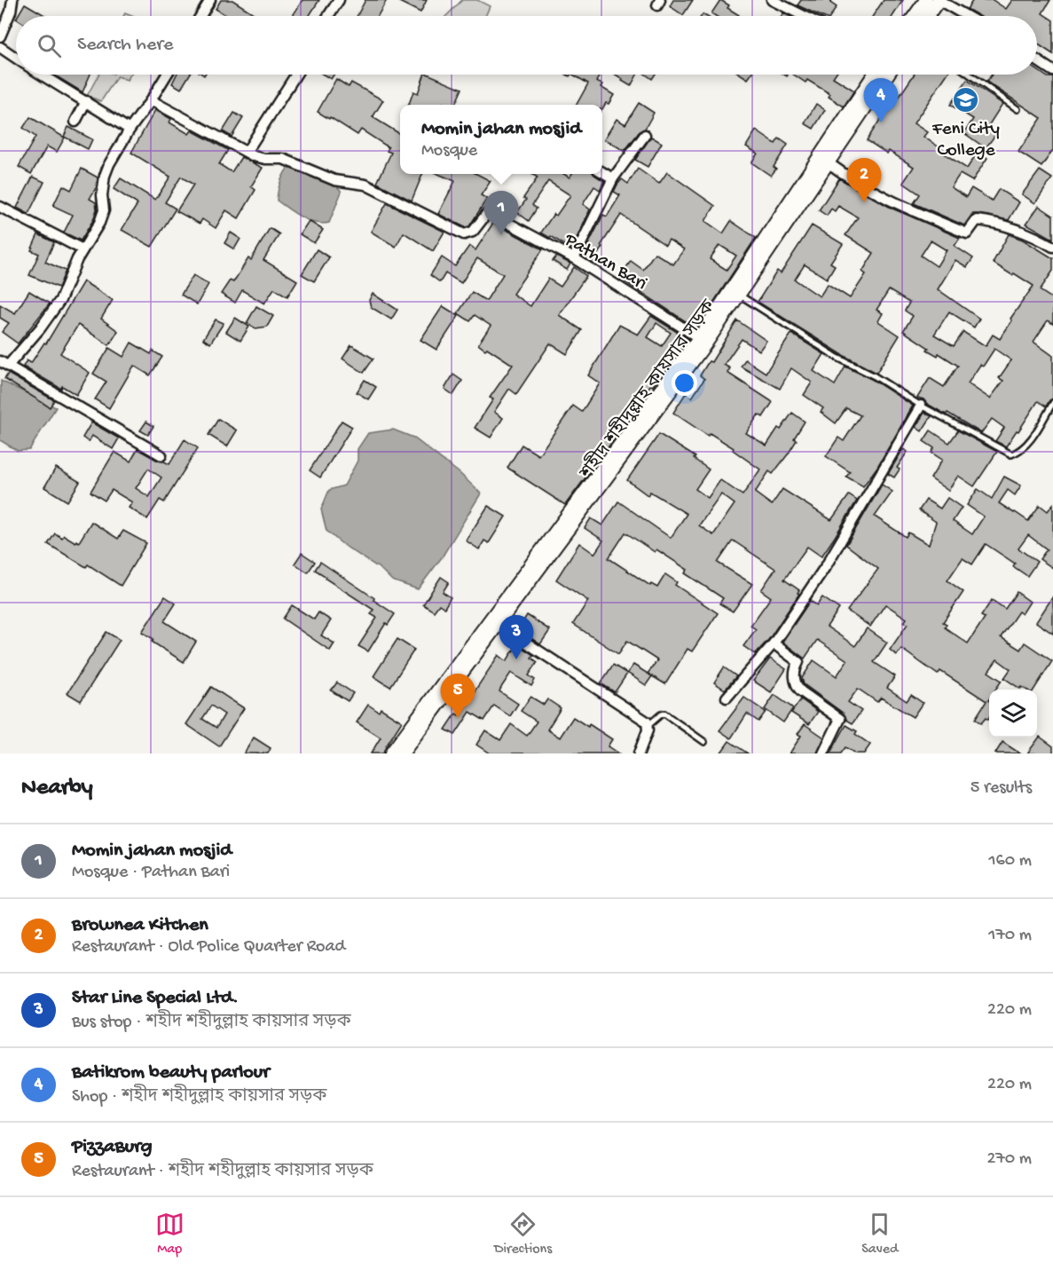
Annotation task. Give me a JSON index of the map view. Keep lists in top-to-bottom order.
{
  "streets": {
    "main road": ["শহীদ শহীদুল্লাহ কায়সার সড়ক"],
    "street": ["Pathan Bari"]
  },
  "crossings": [
    ["Pathan Bari", "শহীদ শহীদুল্লাহ কায়সার সড়ক"]
  ],
  "places": {
    "school or university": ["Feni City College"]
  },
  "page": {
    "search": "Search here",
    "pins": [
      "4",
      "2",
      "1",
      "3",
      "5"
    ],
    "popup": ["Momin jahan mosjid", "Mosque"],
    "heading": ["Nearby", "5 results"],
    "list": [
      {
        "mark": "1",
        "name": "Momin jahan mosjid",
        "note": "Mosque · Pathan Bari",
        "value": "160 m"
      },
      {
        "mark": "2",
        "name": "Brownea Kitchen",
        "note": "Restaurant · Old Police Quarter Road",
        "value": "170 m"
      },
      {
        "mark": "3",
        "name": "Star Line Special Ltd.",
        "note": "Bus stop · শহীদ শহীদুল্লাহ কায়সার সড়ক",
        "value": "220 m"
      },
      {
        "mark": "4",
        "name": "Batikrom beauty parlour",
        "note": "Shop · শহীদ শহীদুল্লাহ কায়সার সড়ক",
        "value": "220 m"
      },
      {
        "mark": "5",
        "name": "PizzaBurg",
        "note": "Restaurant · শহীদ শহীদুল্লাহ কায়সার সড়ক",
        "value": "270 m"
      }
    ],
    "nav": ["Map", "Directions", "Saved"]
  }
}
